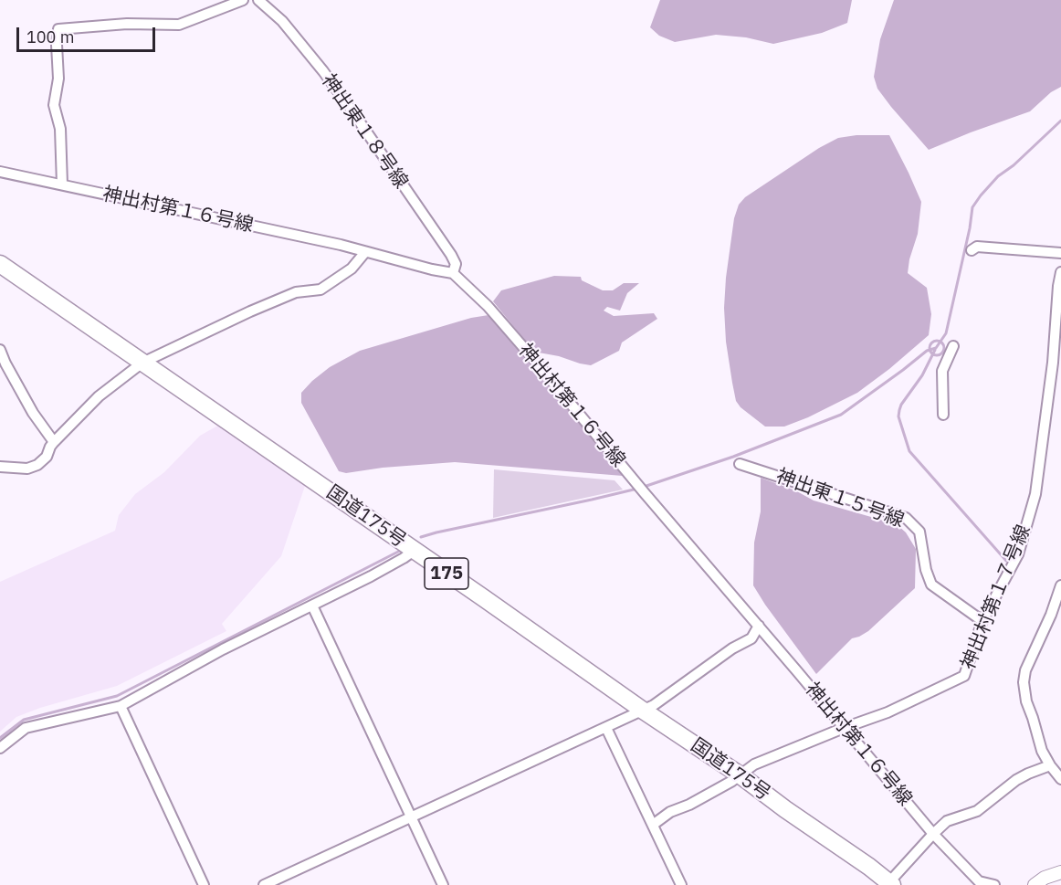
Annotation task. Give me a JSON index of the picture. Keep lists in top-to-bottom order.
{
  "streets": {
    "highway": ["国道175号", "175"],
    "street": [
      "神出東１８号線",
      "神出村第１６号線",
      "神出東１５号線",
      "神出村第１７号線"
    ]
  },
  "crossings": [
    ["神出東１８号線", "神出村第１６号線"],
    ["神出村第１６号線", "神出村第１７号線"],
    ["神出東１５号線", "神出村第１７号線"],
    ["国道175号", "神出村第１７号線"]
  ],
  "scale_bar": "100 m"
}
